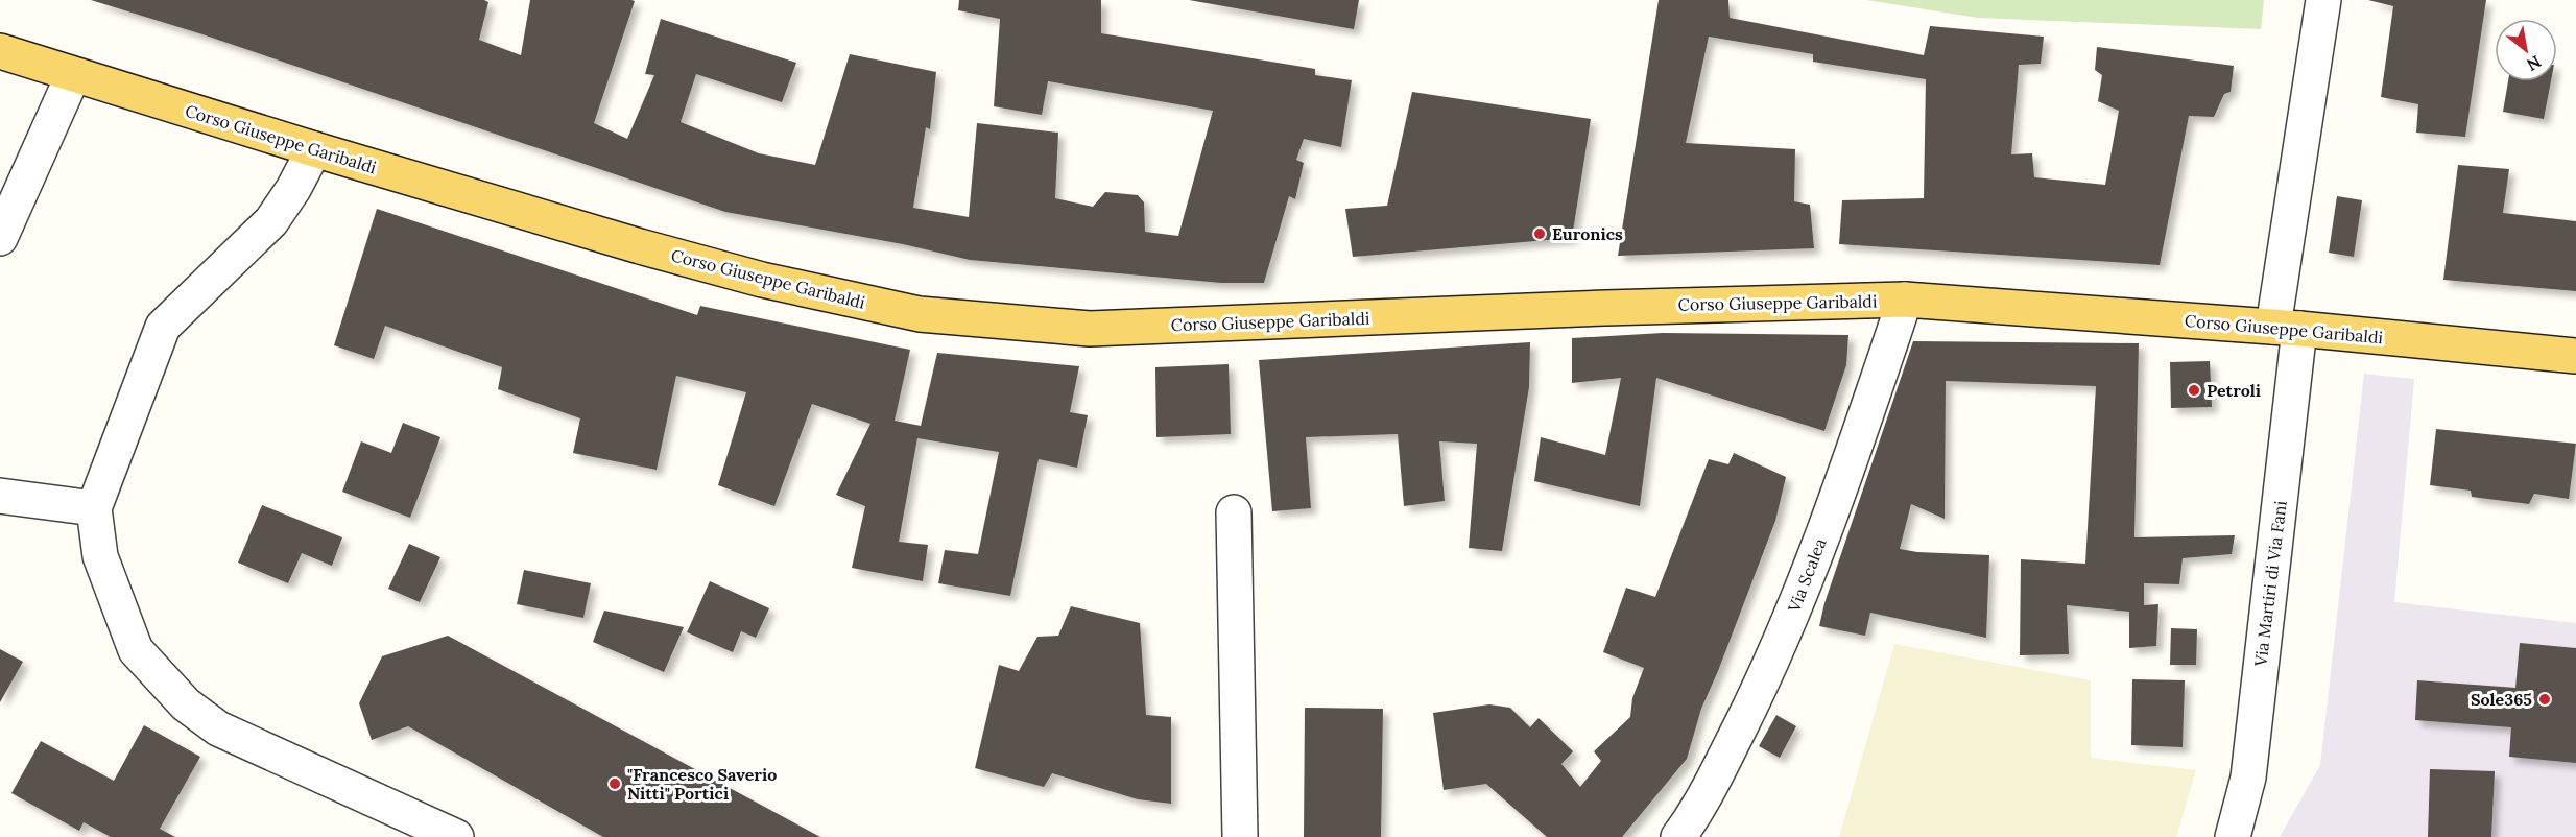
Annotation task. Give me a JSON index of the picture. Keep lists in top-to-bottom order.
{
  "streets": {
    "main road": ["Corso Giuseppe Garibaldi"],
    "street": ["Via Scalea", "Via Martiri di Via Fani"]
  },
  "crossings": [
    ["Corso Giuseppe Garibaldi", "Via Scalea"],
    ["Corso Giuseppe Garibaldi", "Via Martiri di Via Fani"]
  ],
  "places": [
    "Euronics",
    "Petroli",
    "Sole365",
    "\"Francesco Saverio Nitti\" Portici"
  ],
  "north": "bottom right"
}
